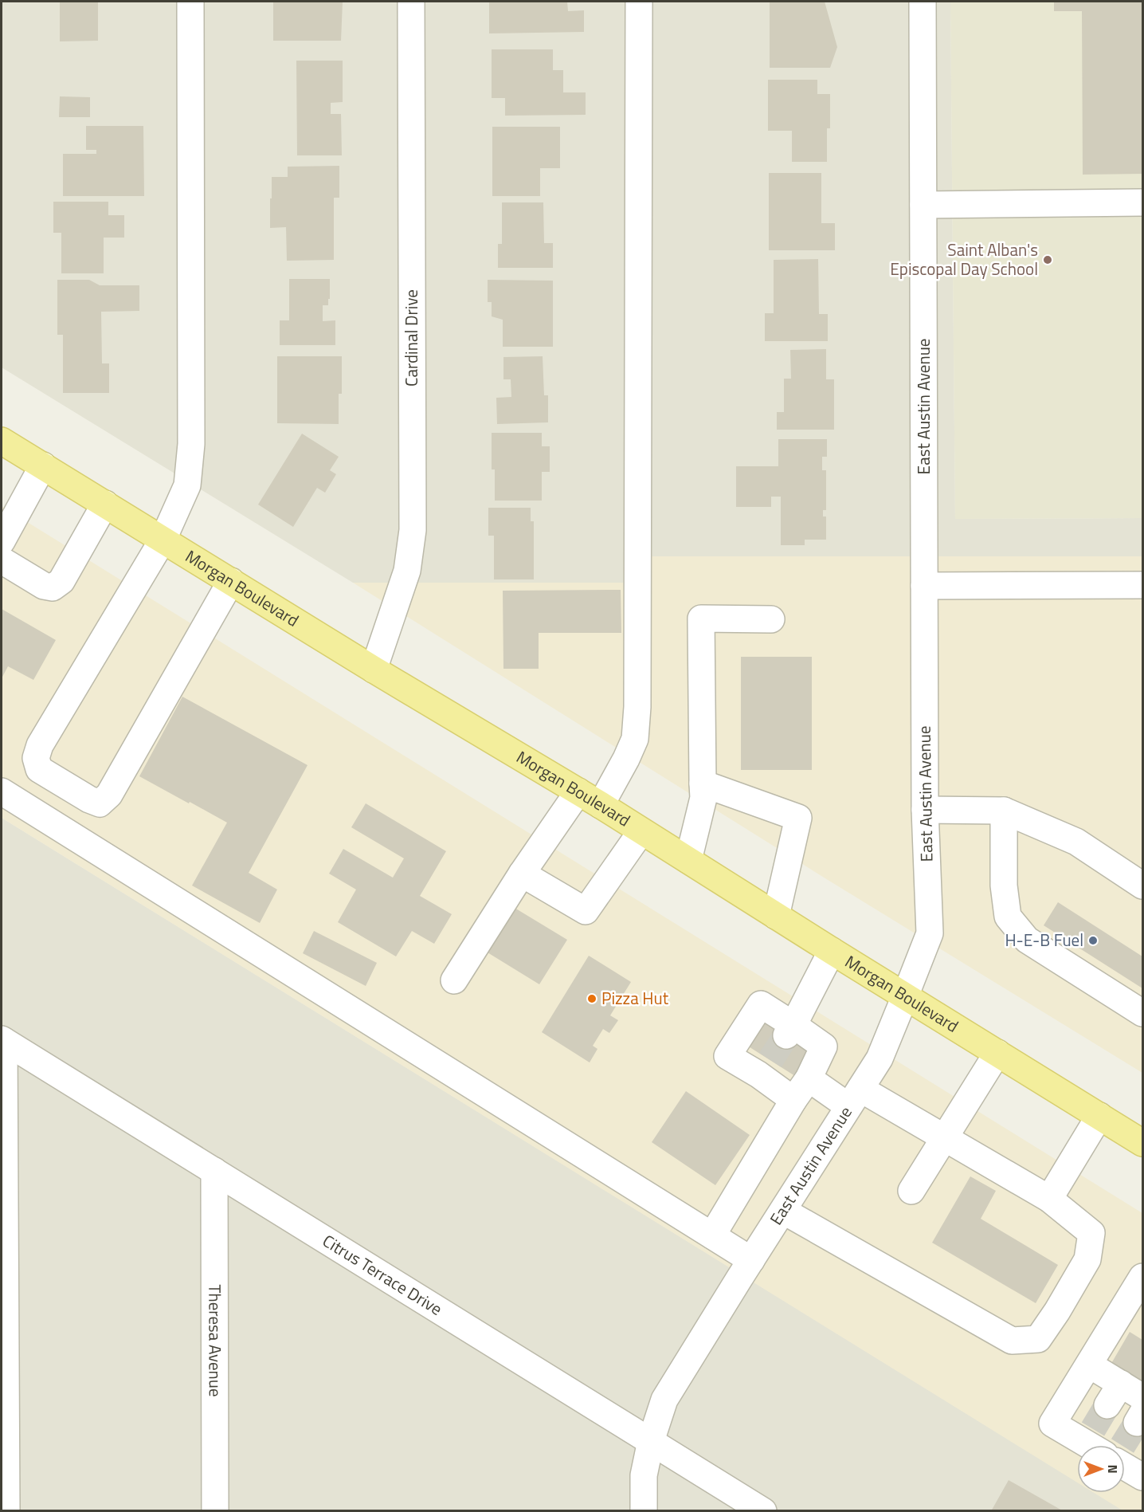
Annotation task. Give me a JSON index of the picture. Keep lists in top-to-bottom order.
{
  "streets": {
    "main road": ["Morgan Boulevard"],
    "street": [
      "Cardinal Drive",
      "East Austin Avenue",
      "Citrus Terrace Drive",
      "Theresa Avenue"
    ]
  },
  "crossings": [
    ["Cardinal Drive", "Morgan Boulevard"],
    ["East Austin Avenue", "Morgan Boulevard"],
    ["East Austin Avenue", "Citrus Terrace Drive"],
    ["Citrus Terrace Drive", "Theresa Avenue"]
  ],
  "places": ["Saint Alban's Episcopal Day School", "H-E-B Fuel", "Pizza Hut"],
  "north": "right"
}
